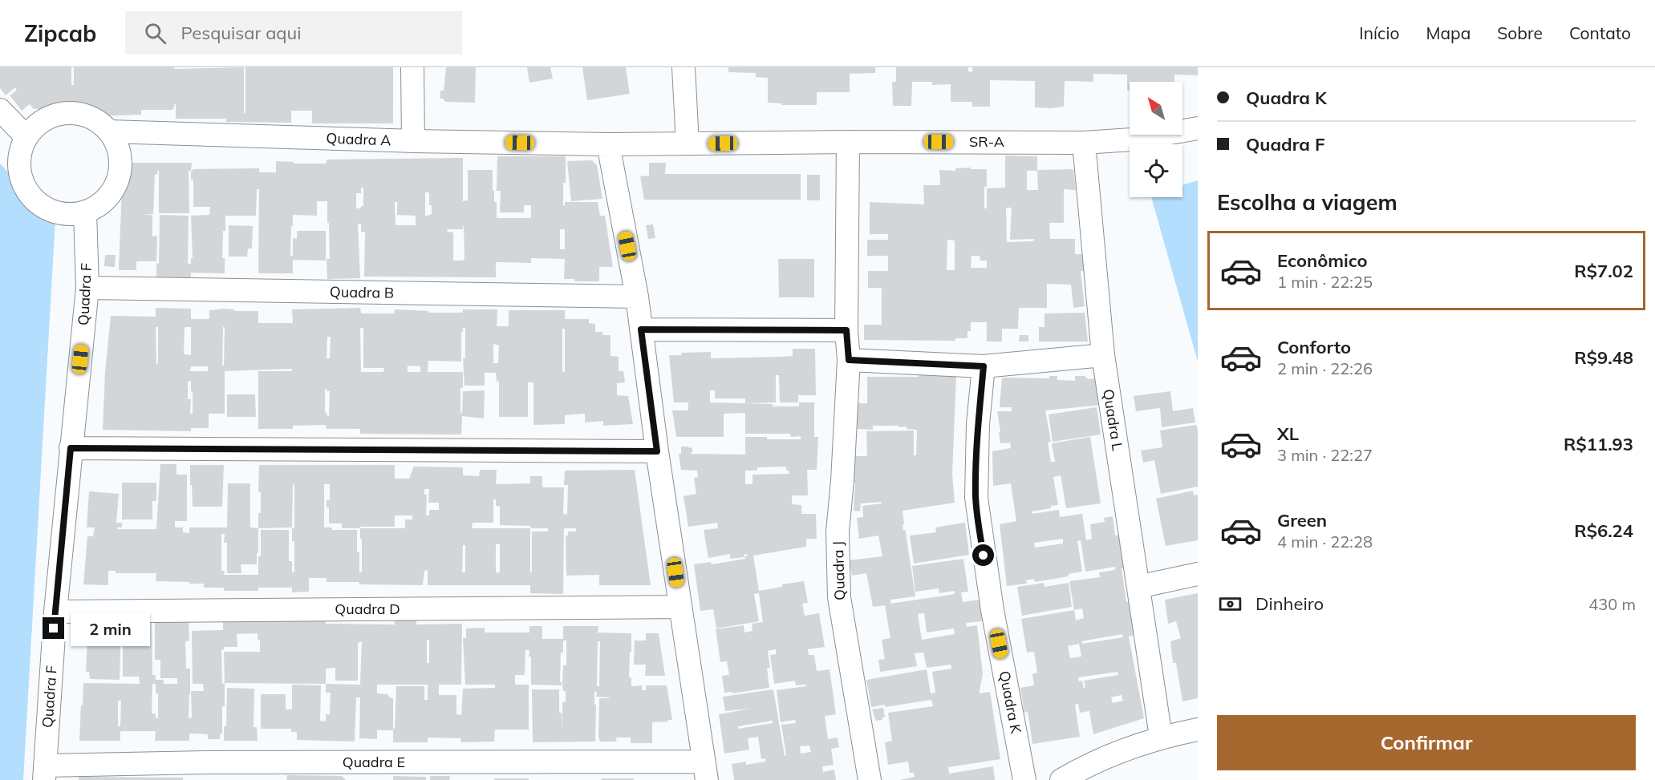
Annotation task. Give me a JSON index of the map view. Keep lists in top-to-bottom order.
{
  "streets": {
    "street": [
      "Quadra A",
      "SR-A",
      "Quadra B",
      "Quadra F",
      "Quadra L",
      "Quadra J",
      "Quadra D",
      "Quadra K",
      "Quadra E"
    ]
  },
  "crossings": [
    ["Quadra A", "SR-A"],
    ["Quadra A", "Quadra F"],
    ["SR-A", "Quadra L"],
    ["SR-A", "Quadra J"],
    ["Quadra B", "Quadra F"],
    ["Quadra F", "Quadra D"],
    ["Quadra F", "Quadra E"]
  ],
  "north": "top left",
  "page": {
    "header": "Zipcab",
    "search": "Pesquisar aqui",
    "nav": [
      "Início",
      "Mapa",
      "Sobre",
      "Contato"
    ],
    "banner": ["Quadra K", "Quadra F"],
    "heading": "Escolha a viagem",
    "list": [
      {
        "name": "Econômico",
        "note": "1 min · 22:25",
        "value": "R$7.02"
      },
      {
        "name": "Conforto",
        "note": "2 min · 22:26",
        "value": "R$9.48"
      },
      {
        "name": "XL",
        "note": "3 min · 22:27",
        "value": "R$11.93"
      },
      {
        "name": "Green",
        "note": "4 min · 22:28",
        "value": "R$6.24"
      }
    ],
    "pay": ["Dinheiro", "430 m"],
    "bubble": "2 min",
    "buttons": "Confirmar"
  }
}
